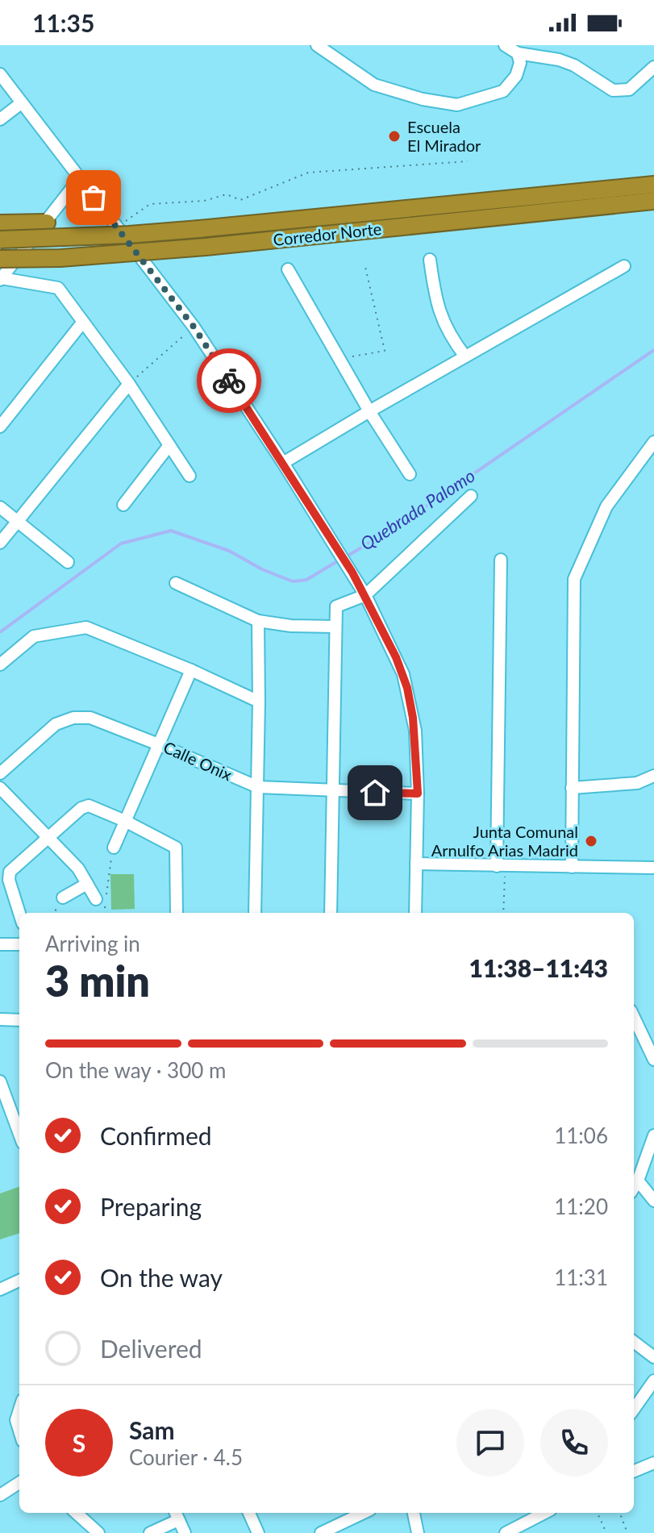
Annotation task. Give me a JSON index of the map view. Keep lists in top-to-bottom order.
{
  "streets": {
    "highway": ["Corredor Norte"],
    "street": ["Calle Onix"]
  },
  "water": ["Quebrada Palomo"],
  "places": ["Escuela El Mirador", "Junta Comunal Arnulfo Arias Madrid"],
  "page": {
    "status": "11:35",
    "heading": ["3 min", "Arriving in", "11:38–11:43"],
    "panel": ["Sam", "Courier · 4.5"],
    "bar": "On the way · 300 m",
    "list": [
      ["Confirmed", "11:06"],
      ["Preparing", "11:20"],
      ["On the way", "11:31"],
      "Delivered"
    ],
    "round": "S"
  }
}
